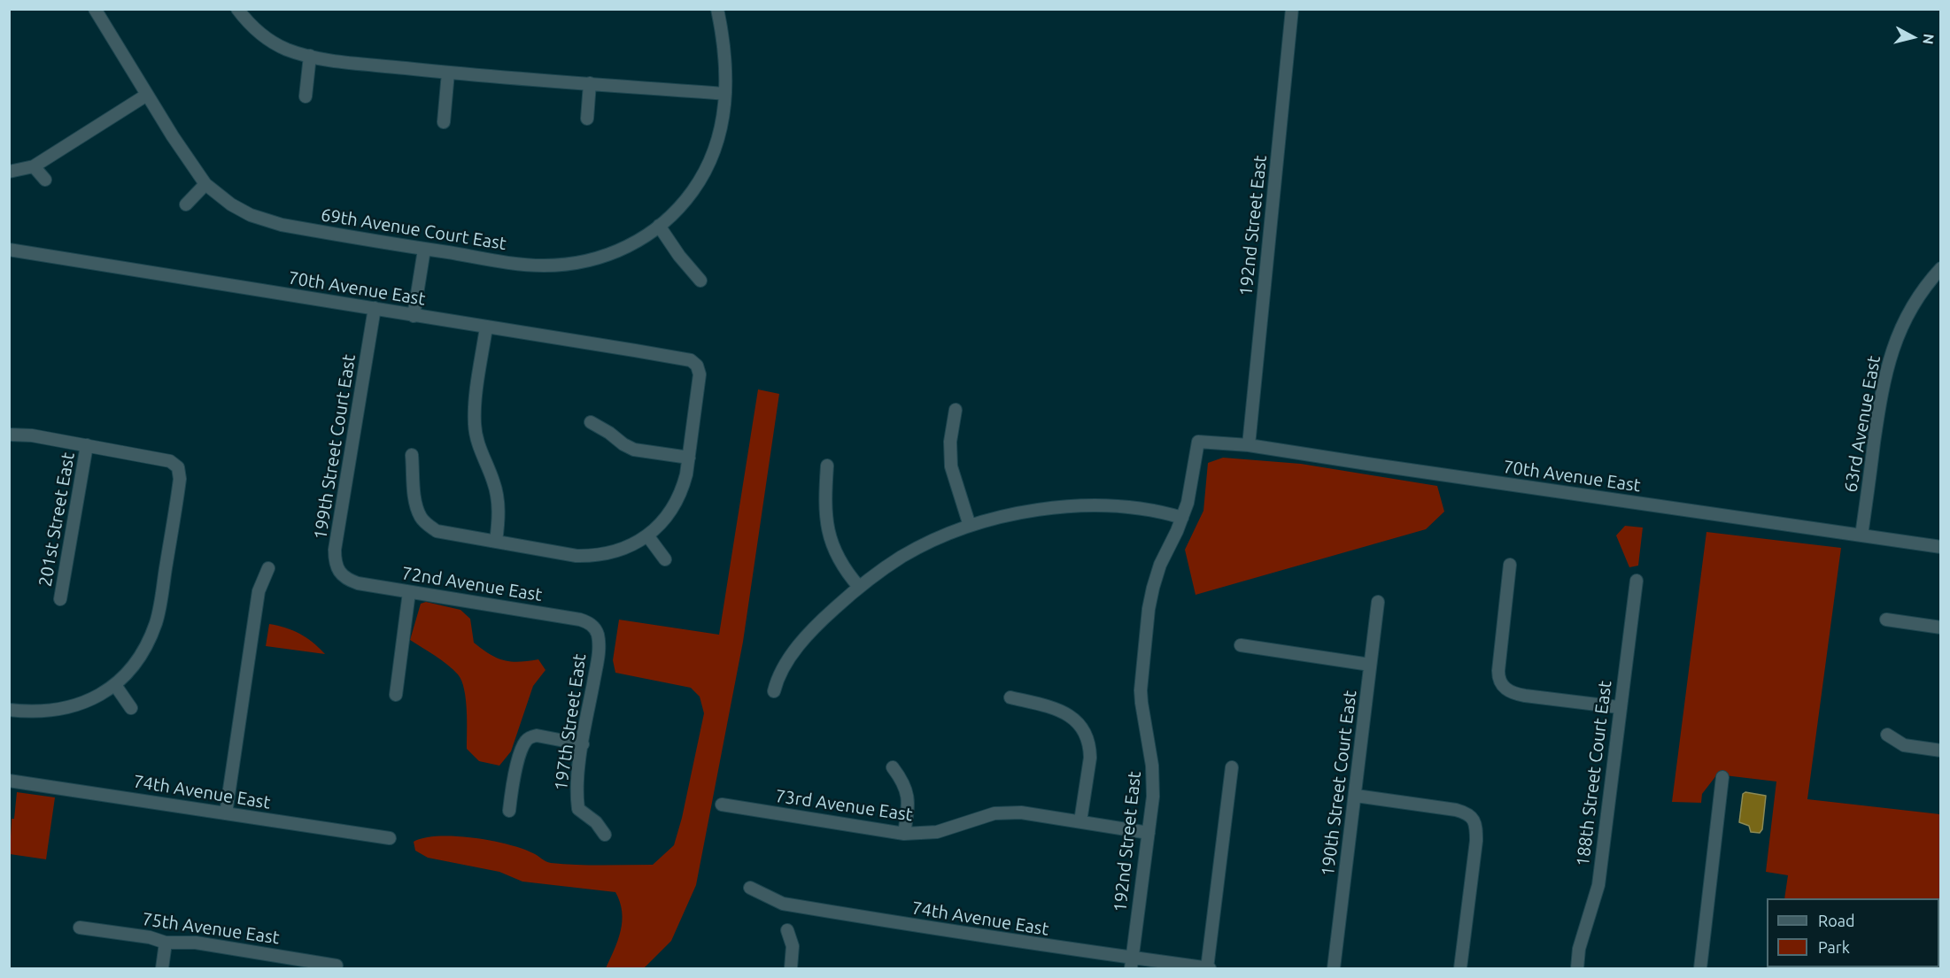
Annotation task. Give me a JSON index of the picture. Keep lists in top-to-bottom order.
{
  "streets": {
    "street": [
      "192nd Street East",
      "69th Avenue Court East",
      "70th Avenue East",
      "63rd Avenue East",
      "199th Street Court East",
      "201st Street East",
      "72nd Avenue East",
      "197th Street East",
      "188th Street Court East",
      "190th Street Court East",
      "74th Avenue East",
      "73rd Avenue East",
      "75th Avenue East"
    ]
  },
  "crossings": [
    ["192nd Street East", "70th Avenue East"],
    ["192nd Street East", "74th Avenue East"],
    ["192nd Street East", "73rd Avenue East"],
    ["70th Avenue East", "63rd Avenue East"],
    ["70th Avenue East", "199th Street Court East"],
    ["199th Street Court East", "72nd Avenue East"],
    ["72nd Avenue East", "197th Street East"]
  ],
  "legend": ["Road", "Park"],
  "north": "right"
}
